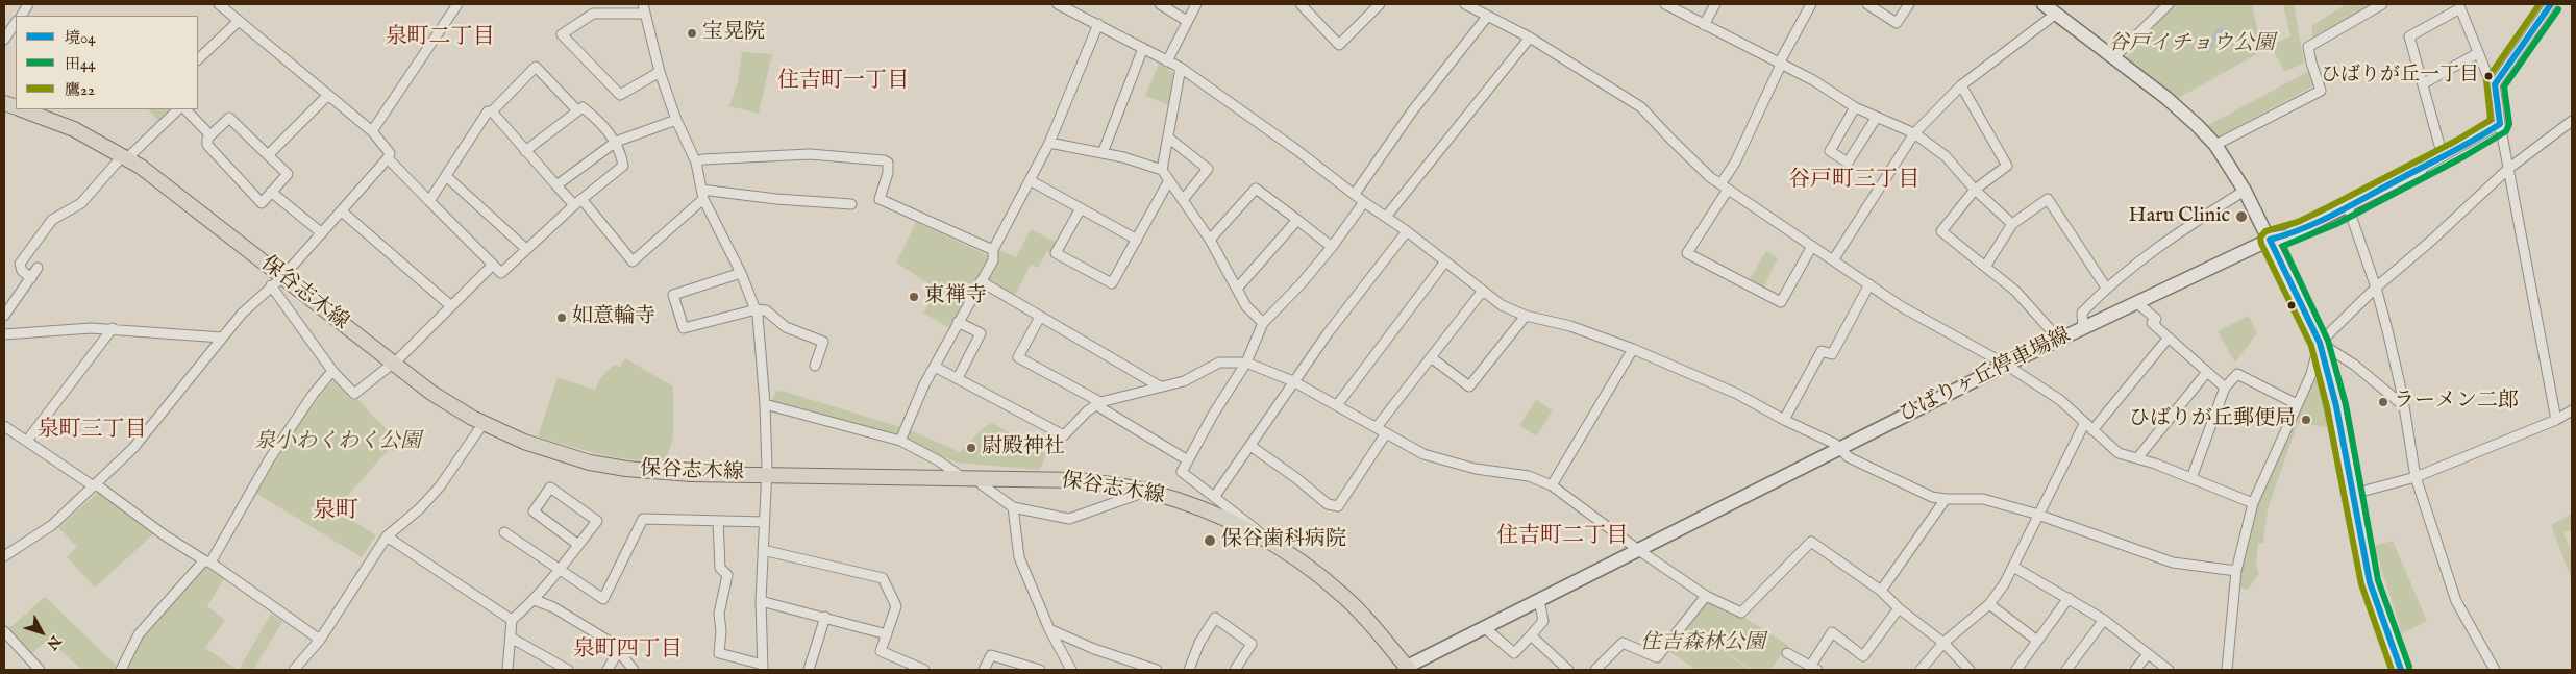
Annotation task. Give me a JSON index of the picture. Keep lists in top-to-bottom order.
{
  "streets": {
    "main road": ["保谷志木線", "ひばりヶ丘停車場線"]
  },
  "crossings": [
    ["保谷志木線", "ひばりヶ丘停車場線"]
  ],
  "districts": [
    "泉町二丁目",
    "住吉町一丁目",
    "谷戸町三丁目",
    "泉町三丁目",
    "泉町",
    "住吉町二丁目",
    "泉町四丁目"
  ],
  "parks": ["谷戸イチョウ公園", "泉小わくわく公園", "住吉森林公園"],
  "places": [
    "宝晃院",
    "ひばりが丘一丁目",
    "Haru Clinic",
    "東禅寺",
    "如意輪寺",
    "ラーメン二郎",
    "ひばりが丘郵便局",
    "尉殿神社",
    "保谷歯科病院"
  ],
  "lines": ["transit line 境04", "transit line 鷹22", "transit line 田44"],
  "legend": ["境04", "田44", "鷹22"],
  "north": "bottom right"
}
